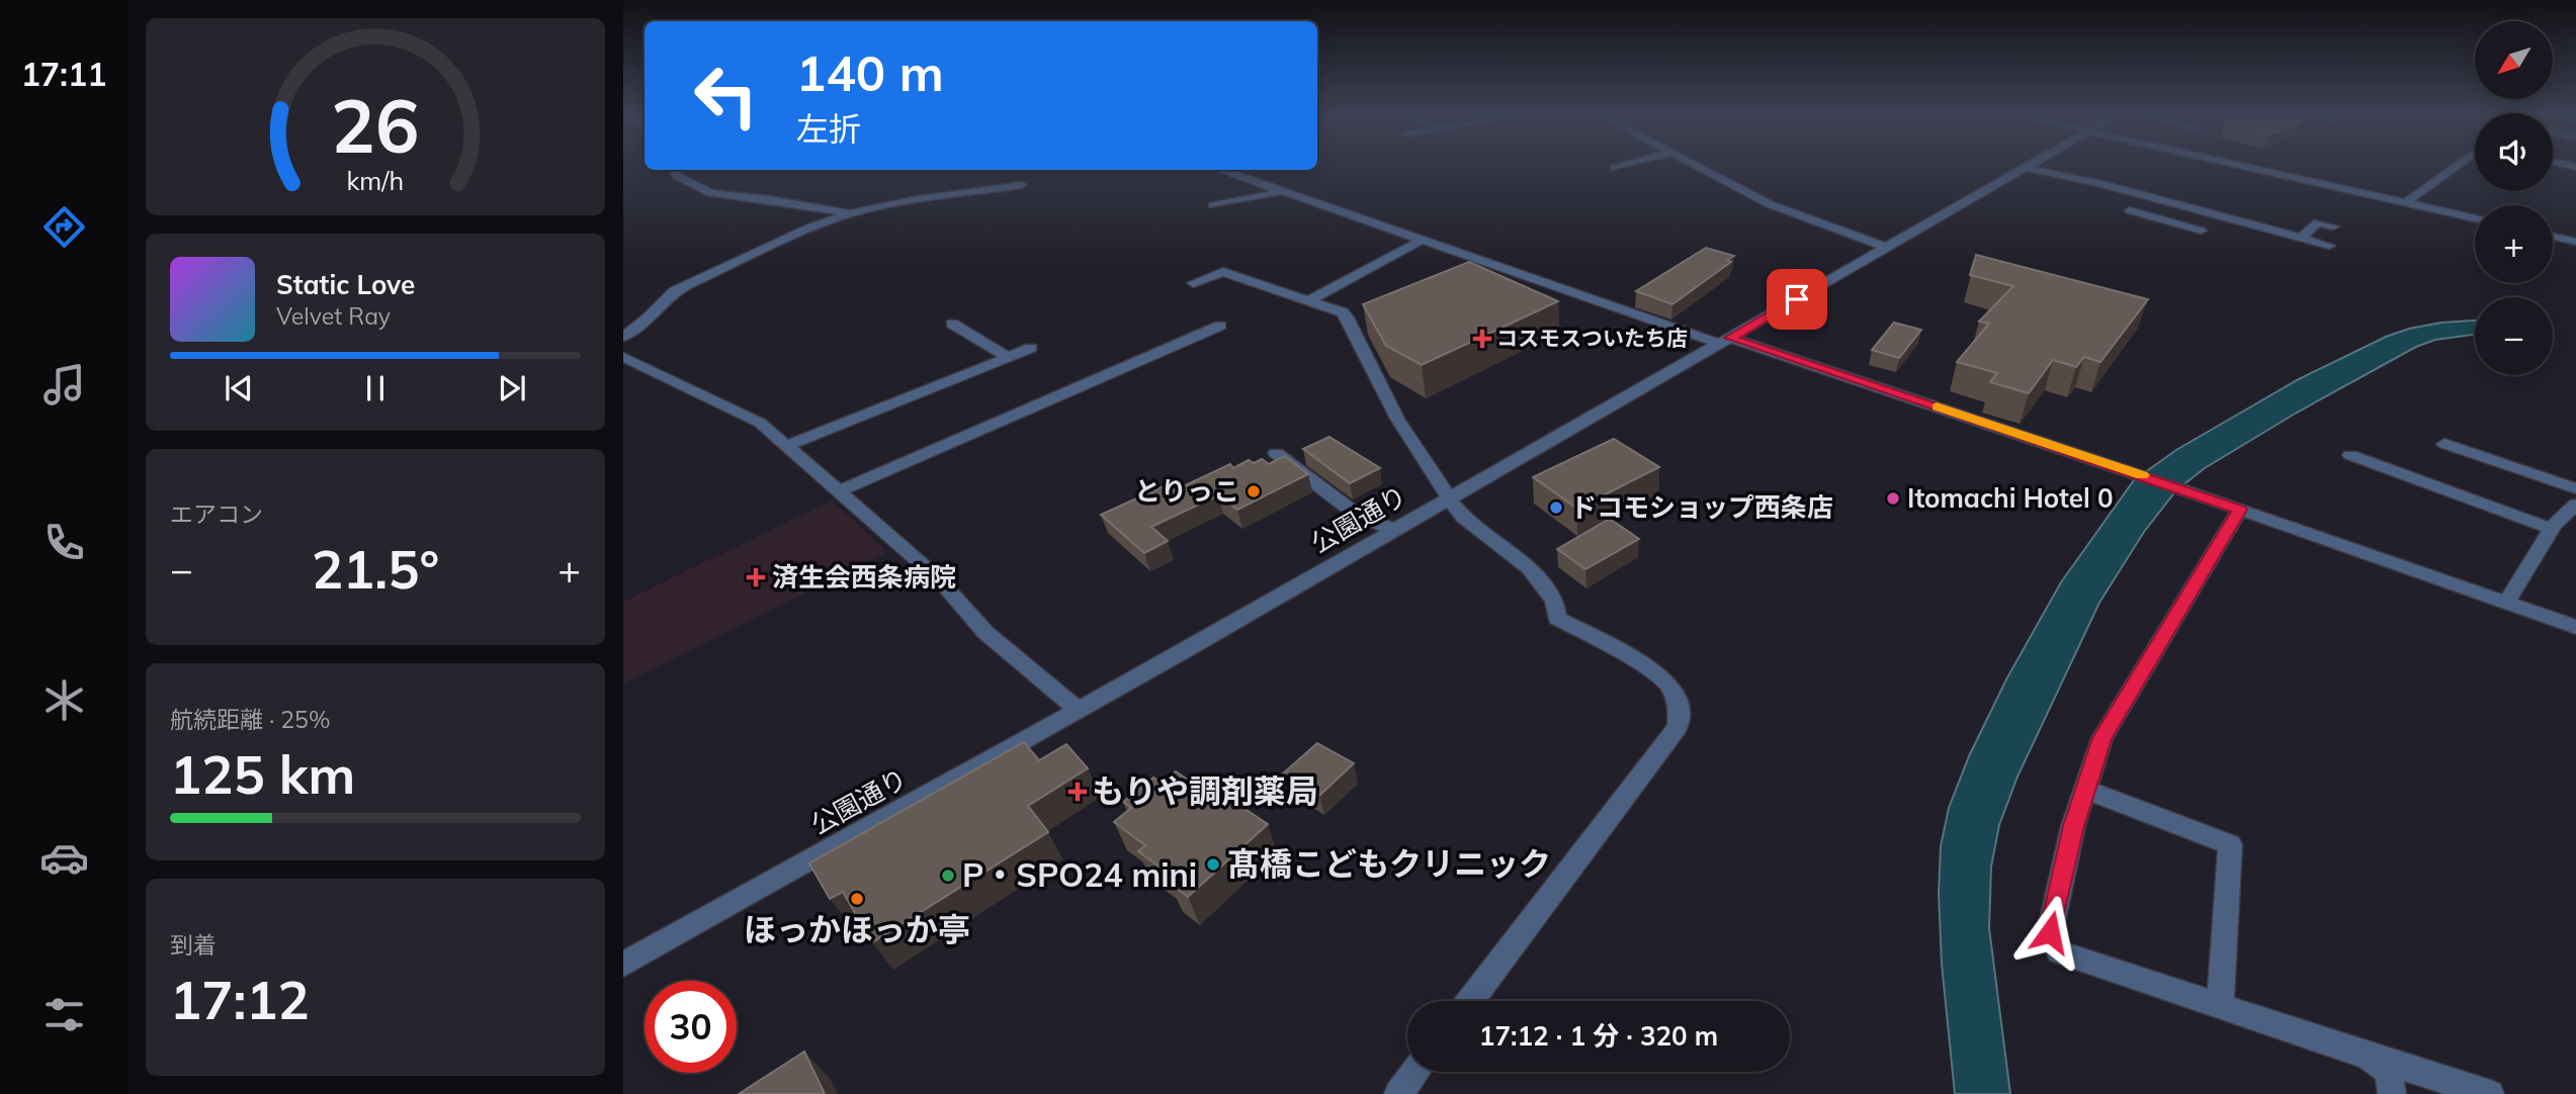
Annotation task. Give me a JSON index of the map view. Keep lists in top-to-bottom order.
{
  "streets": {
    "street": ["公園通り"]
  },
  "places": {
    "health": ["コスモスついたち店", "済生会西条病院", "もりや調剤薬局"],
    "other": [
      "とりっこ",
      "Itomachi Hotel 0",
      "ドコモショップ西条店",
      "髙橋こどもクリニック",
      "P・SPO24 mini",
      "ほっかほっか亭"
    ]
  },
  "north": "bottom left",
  "page": {
    "tabs": "17:11",
    "map_buttons": ["+", "−"],
    "turn": ["140 m", "左折"],
    "song": ["Static Love", "Velvet Ray"],
    "tile": [
      "エアコン",
      ["航続距離 · 25%", "125 km"],
      ["到着", "17:12"]
    ],
    "heat": ["−", "21.5°", "+"],
    "limit": "30",
    "trip": "17:12 · 1 分 · 320 m",
    "gauge": ["26", "km/h"]
  }
}
